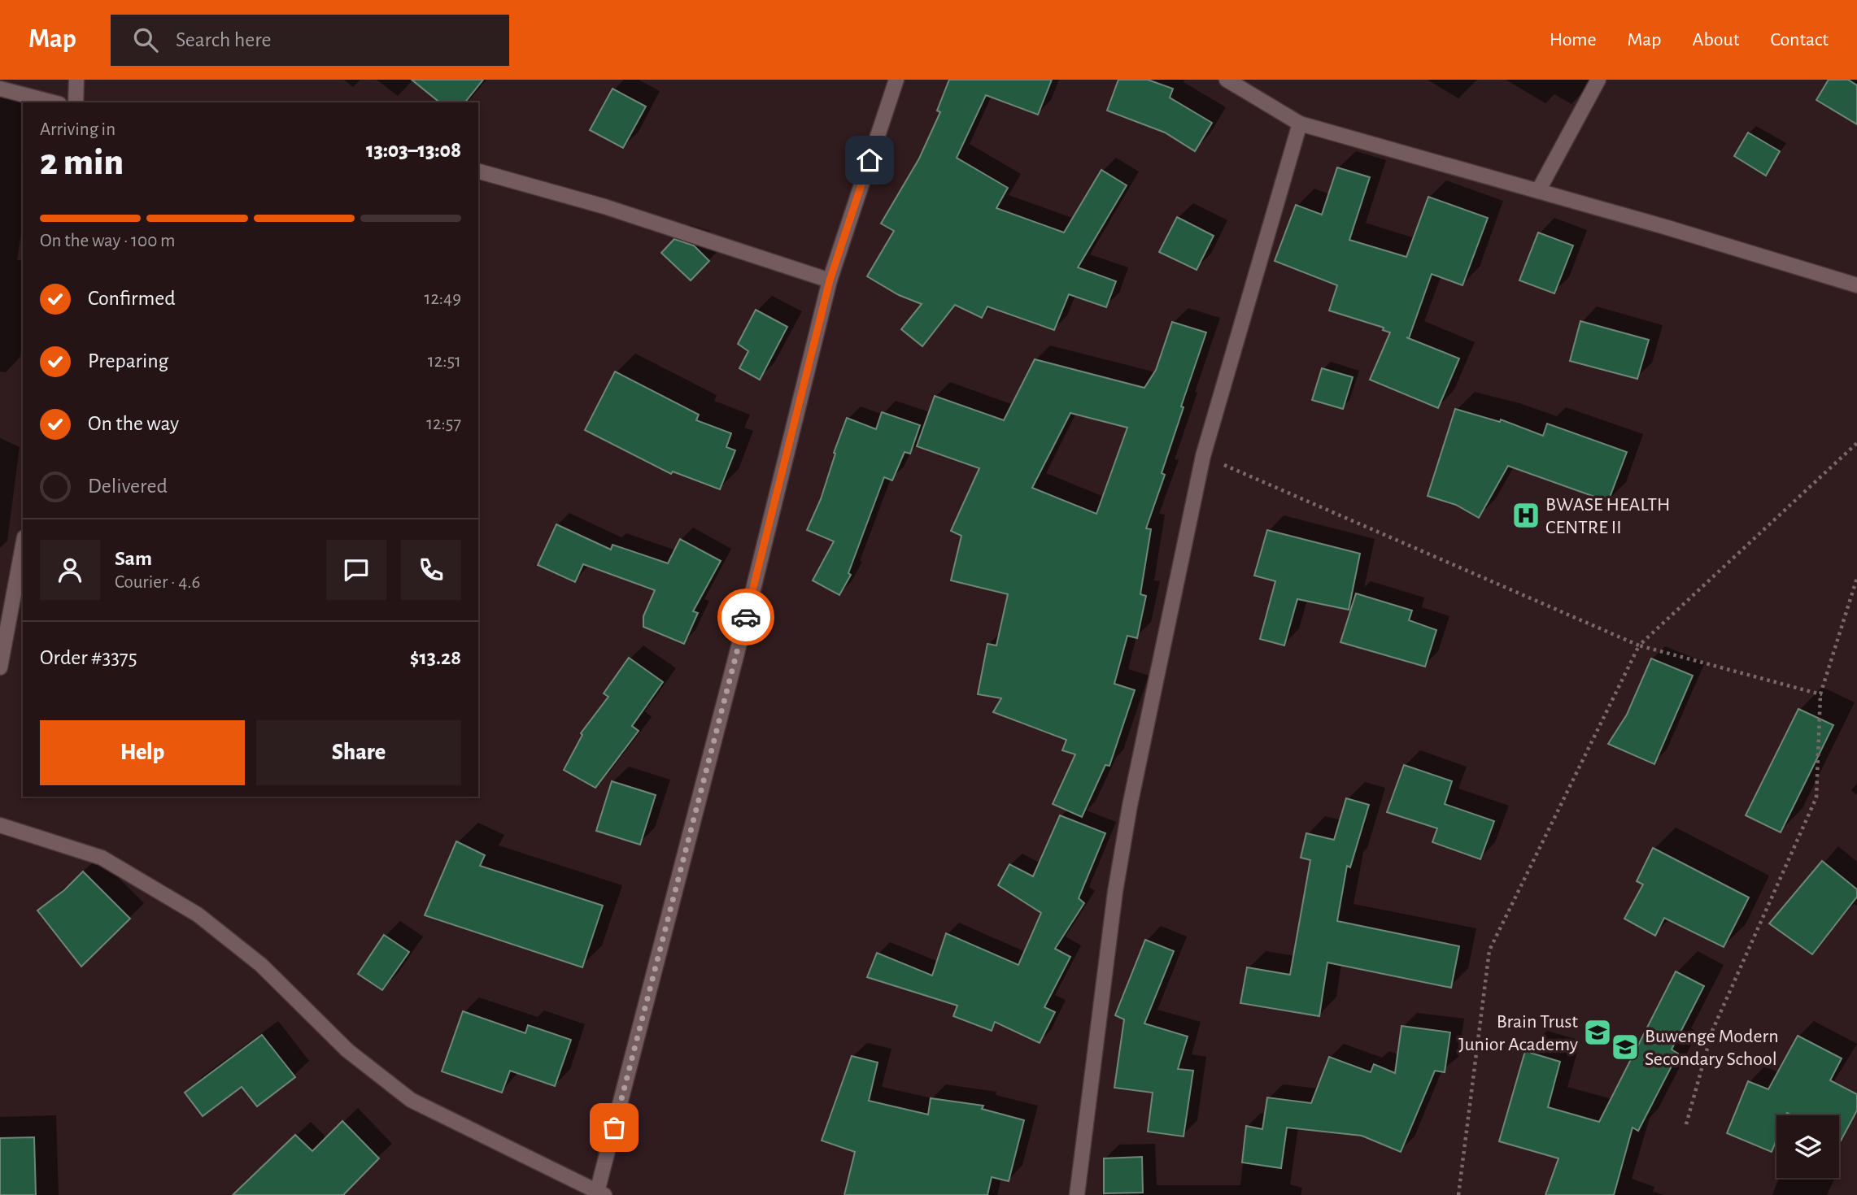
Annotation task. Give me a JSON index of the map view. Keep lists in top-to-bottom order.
{
  "places": {
    "hospital": ["BWASE HEALTH CENTRE II"],
    "school or university": ["Brain Trust Junior Academy", "Buwenge Modern Secondary School"]
  },
  "page": {
    "header": "Map",
    "search": "Search here",
    "nav": [
      "Home",
      "Map",
      "About",
      "Contact"
    ],
    "heading": ["2 min", "Arriving in", "13:03–13:08"],
    "panel": [
      "Sam",
      "Courier · 4.6",
      "Order #3375",
      "$13.28"
    ],
    "bar": "On the way · 100 m",
    "list": [
      ["Confirmed", "12:49"],
      ["Preparing", "12:51"],
      ["On the way", "12:57"],
      "Delivered"
    ],
    "buttons": ["Help", "Share"]
  }
}
